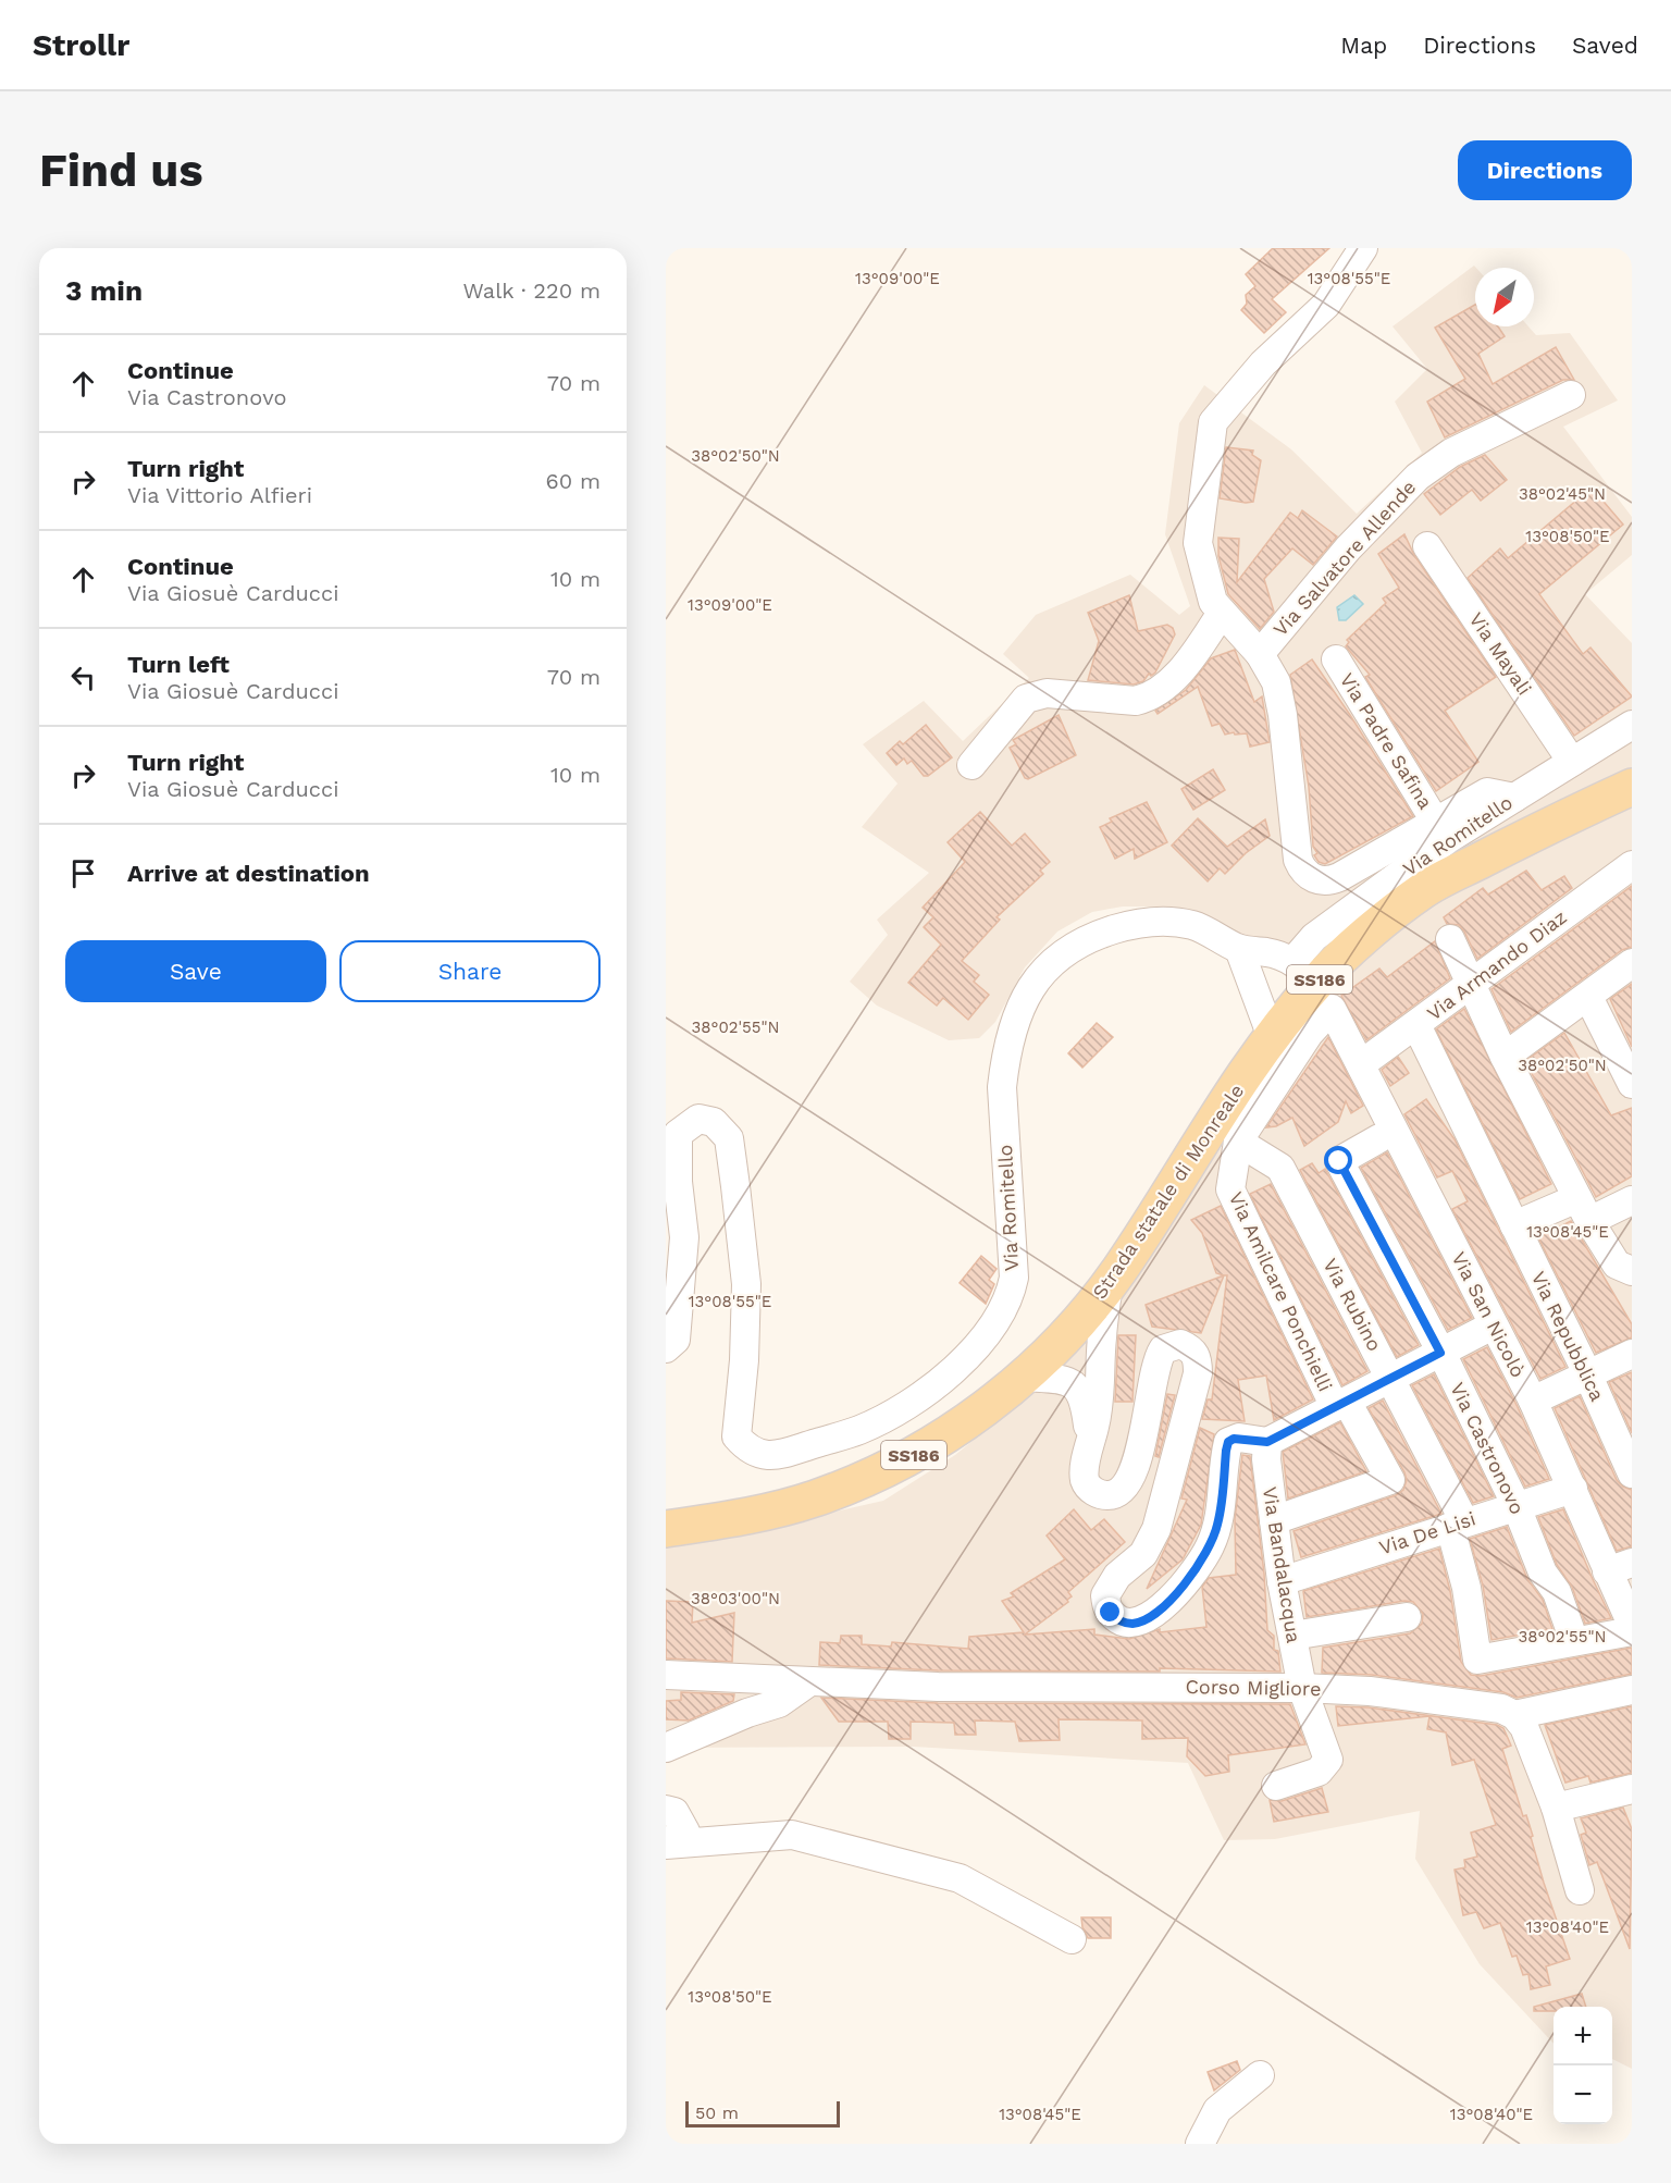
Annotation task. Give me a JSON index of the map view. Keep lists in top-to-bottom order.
{
  "streets": {
    "main road": ["SS186", "Strada statale di Monreale"],
    "street": [
      "Via Salvatore Allende",
      "Via Mayali",
      "Via Padre Safina",
      "Via Romitello",
      "Via Armando Diaz",
      "Via Amilcare Ponchielli",
      "Via Rubino",
      "Via San Nicolò",
      "Via Repubblica",
      "Via Castronovo",
      "Via De Lisi",
      "Via Bandalacqua",
      "Corso Migliore"
    ]
  },
  "crossings": [
    ["Via Mayali", "Via Romitello"],
    ["Via Romitello", "Strada statale di Monreale"],
    ["Via Romitello", "Via Amilcare Ponchielli"],
    ["Via Romitello", "Via San Nicolò"],
    ["Via Armando Diaz", "Via San Nicolò"],
    ["Via Armando Diaz", "Via Repubblica"],
    ["Strada statale di Monreale", "Via Amilcare Ponchielli"],
    ["Strada statale di Monreale", "Via San Nicolò"],
    ["Via Amilcare Ponchielli", "Via Rubino"],
    ["Via Amilcare Ponchielli", "Via San Nicolò"],
    ["Via Amilcare Ponchielli", "Via Bandalacqua"],
    ["Via Rubino", "Via Castronovo"],
    ["Via Rubino", "Via De Lisi"],
    ["Via San Nicolò", "Via De Lisi"],
    ["Via Castronovo", "Via De Lisi"],
    ["Via De Lisi", "Via Bandalacqua"],
    ["Via Bandalacqua", "Corso Migliore"]
  ],
  "scale_bar": "50 m",
  "north": "bottom left",
  "page": {
    "header": "Strollr",
    "nav": ["Map", "Directions", "Saved"],
    "buttons": [
      "Directions",
      ["Save", "Share"]
    ],
    "title": "Find us",
    "heading": ["3 min", "Walk · 220 m"],
    "list": [
      ["Continue", "Via Castronovo", "70 m"],
      ["Turn right", "Via Vittorio Alfieri", "60 m"],
      ["Continue", "Via Giosuè Carducci", "10 m"],
      ["Turn left", "Via Giosuè Carducci", "70 m"],
      ["Turn right", "Via Giosuè Carducci", "10 m"],
      "Arrive at destination"
    ],
    "map_buttons": ["+", "−"],
    "scale": "50 m"
  },
  "coordinates": [
    "13°09'00\"E",
    "13°08'55\"E",
    "38°02'50\"N",
    "38°02'45\"N",
    "13°08'50\"E",
    "38°02'55\"N",
    "13°08'45\"E",
    "38°03'00\"N",
    "13°08'40\"E"
  ]
}
